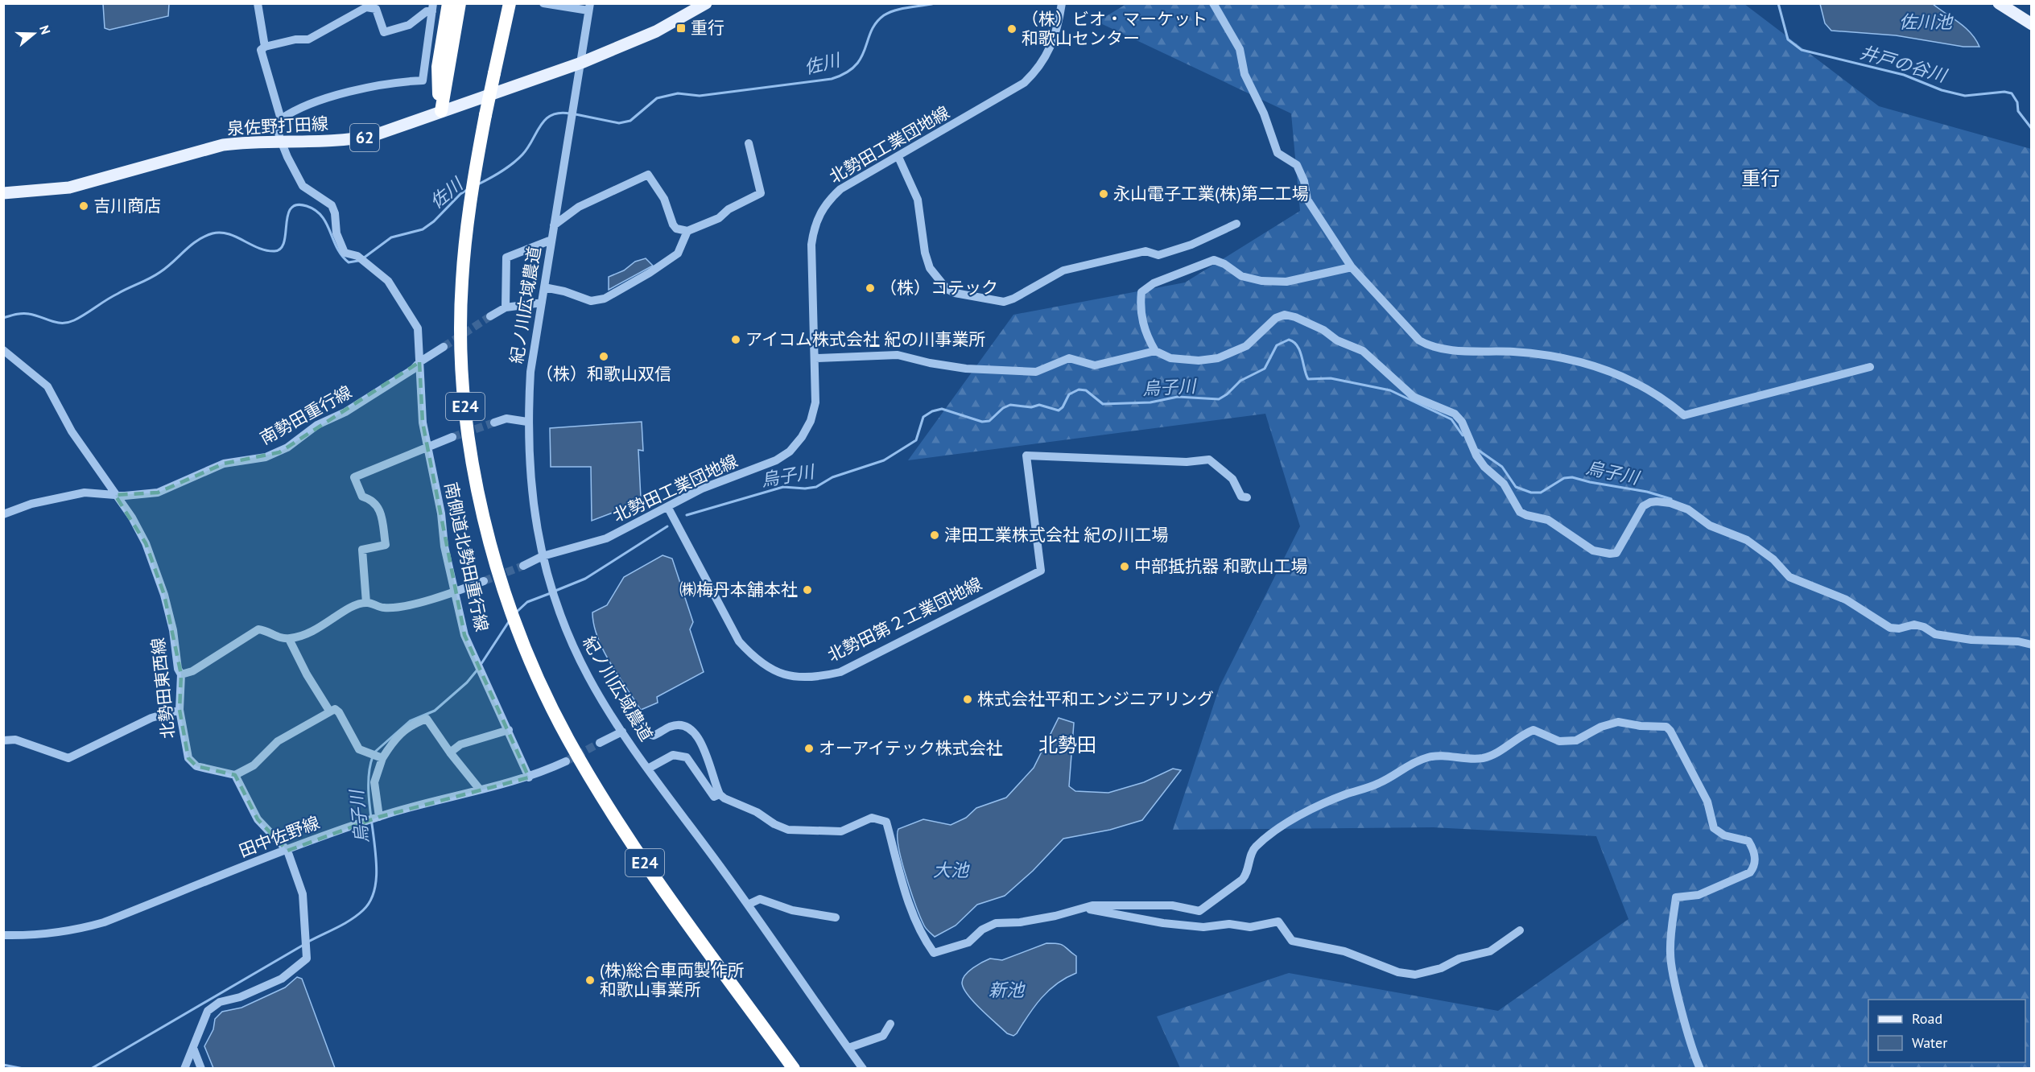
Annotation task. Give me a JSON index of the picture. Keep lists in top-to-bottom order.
{
  "streets": {
    "highway": ["E24"],
    "main road": ["泉佐野打田線", "62"],
    "street": [
      "北勢田工業団地線",
      "紀ノ川広域農道",
      "南勢田重行線",
      "南側道北勢田重行線",
      "北勢田第２工業団地線",
      "北勢田東西線",
      "田中佐野線"
    ]
  },
  "crossings": [
    ["泉佐野打田線", "紀ノ川広域農道"],
    ["泉佐野打田線", "南側道北勢田重行線"],
    ["北勢田工業団地線", "紀ノ川広域農道"],
    ["北勢田工業団地線", "北勢田第２工業団地線"],
    ["南勢田重行線", "南側道北勢田重行線"],
    ["南勢田重行線", "北勢田東西線"],
    ["南側道北勢田重行線", "田中佐野線"]
  ],
  "districts": ["重行", "北勢田"],
  "water": [
    "佐川池",
    "佐川",
    "井戸の谷川",
    "烏子川",
    "大池",
    "新池"
  ],
  "places": {
    "transit": ["重行"],
    "other": [
      "（株）ビオ・マーケット 和歌山センター",
      "永山電子工業(株)第二工場",
      "吉川商店",
      "（株）コテック",
      "アイコム株式会社 紀の川事業所",
      "（株）和歌山双信",
      "津田工業株式会社 紀の川工場",
      "中部抵抗器 和歌山工場",
      "㈱梅丹本舗本社",
      "株式会社平和エンジニアリング",
      "オーアイテック株式会社",
      "(株)総合車両製作所 和歌山事業所"
    ]
  },
  "legend": ["Road", "Water"],
  "north": "right"
}
